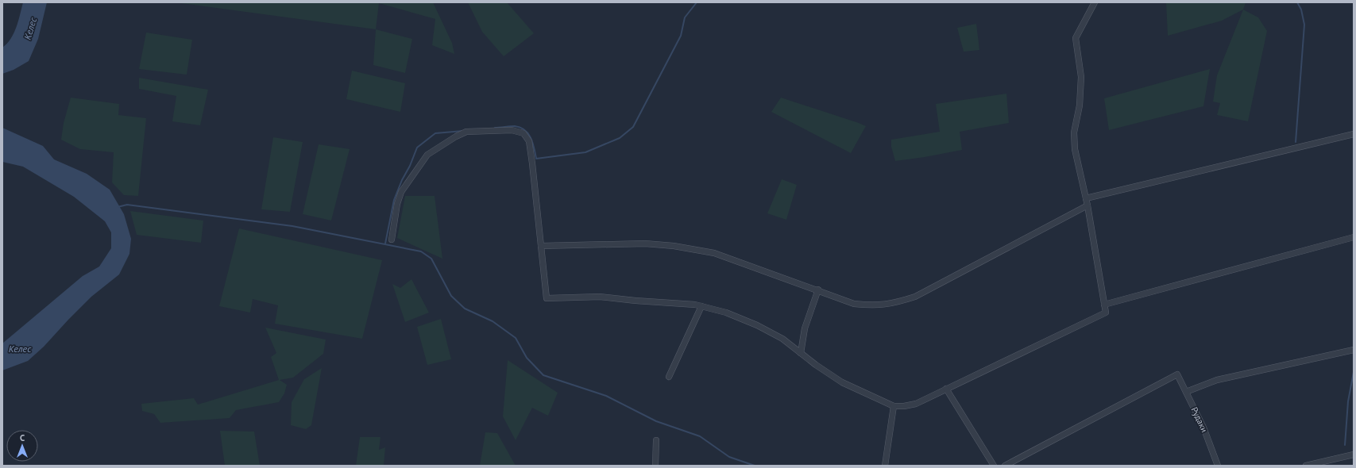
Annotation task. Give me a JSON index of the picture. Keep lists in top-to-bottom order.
{
  "streets": {
    "street": ["Рудаки"]
  },
  "water": ["Келес"],
  "north": "top"
}
